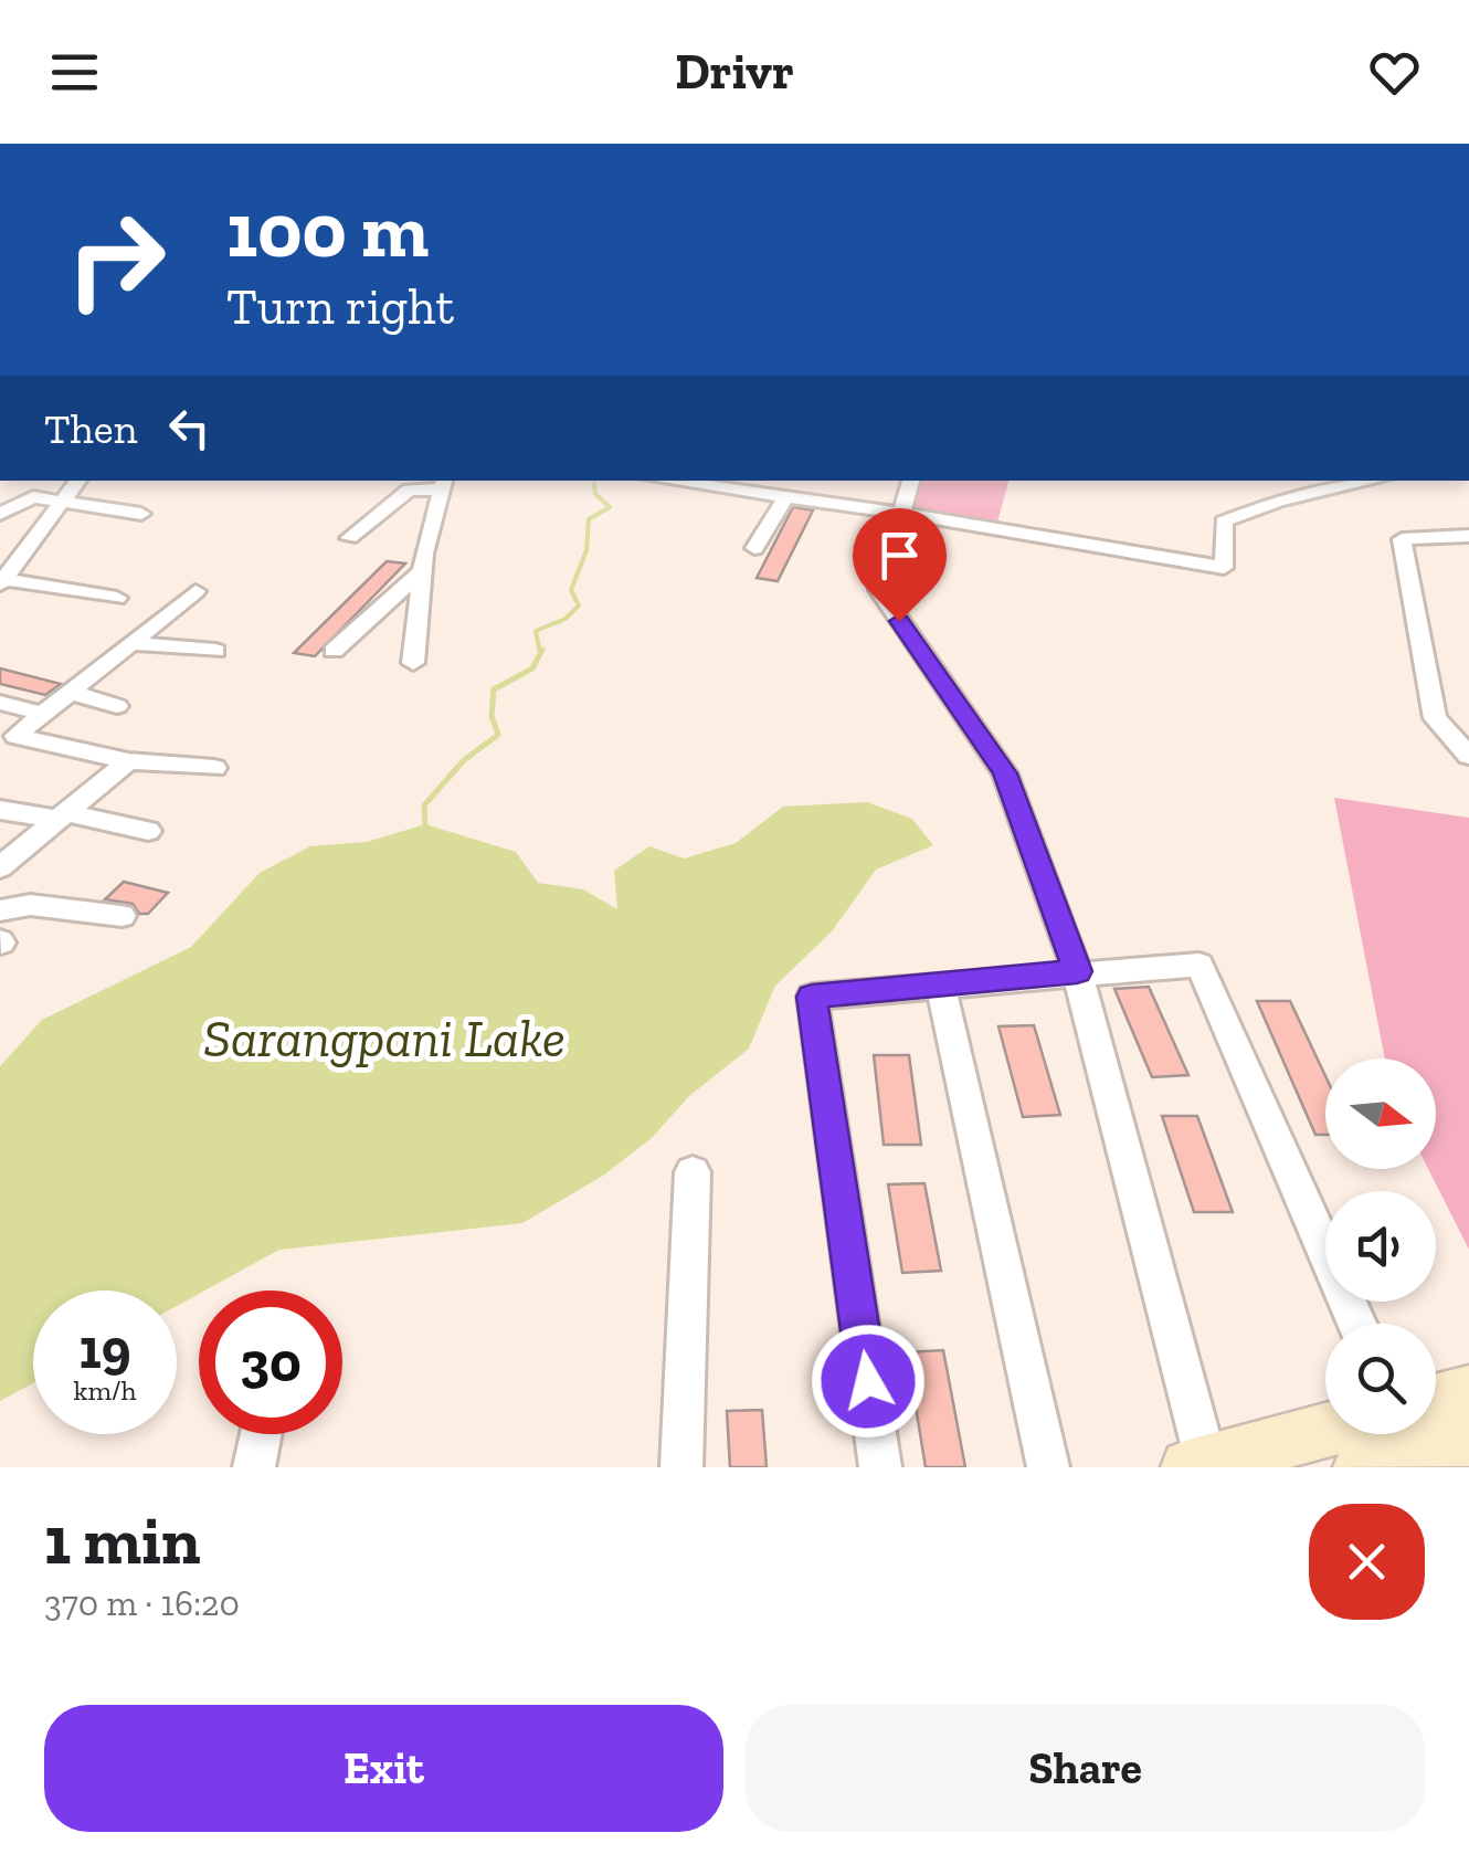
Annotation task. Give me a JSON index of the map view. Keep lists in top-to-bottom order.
{
  "water": ["Sarangpani Lake"],
  "north": "right",
  "page": {
    "header": "Drivr",
    "turn": ["100 m", "Turn right"],
    "then": "Then",
    "speed": "19 km/h",
    "limit": "30",
    "heading": ["1 min", "370 m · 16:20"],
    "buttons": ["Exit", "Share"]
  }
}
